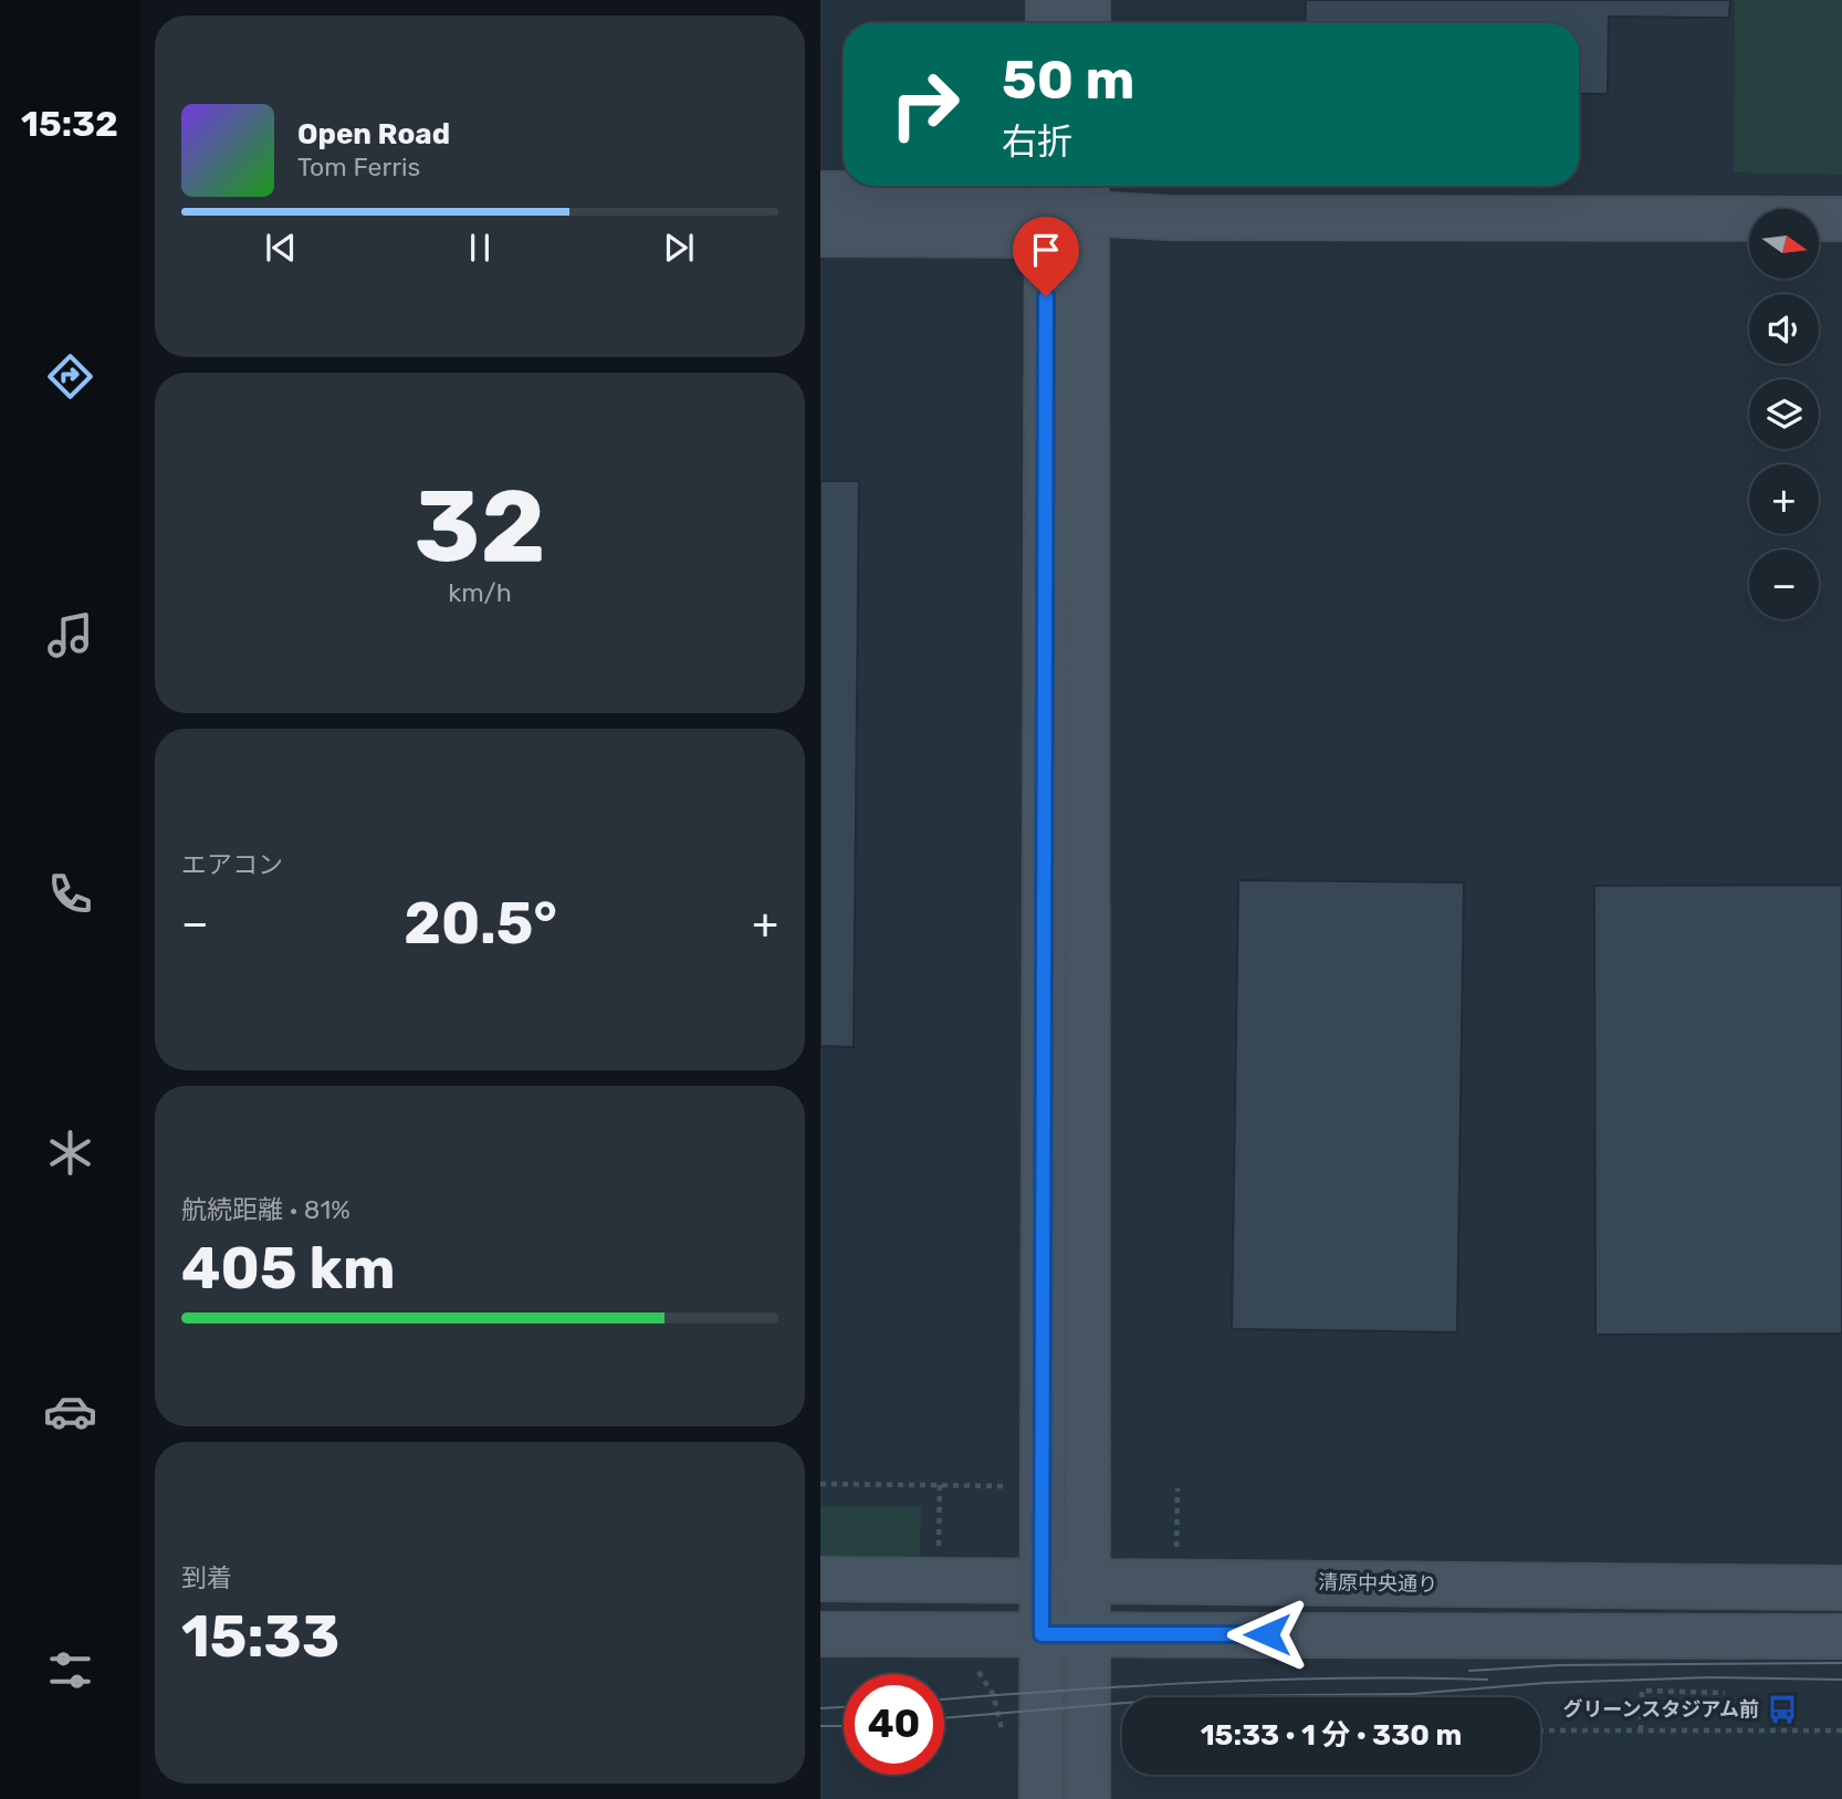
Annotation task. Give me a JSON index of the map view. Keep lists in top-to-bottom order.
{
  "streets": {
    "street": ["清原中央通り"]
  },
  "places": {
    "bus stop": ["グリーンスタジアム前"]
  },
  "north": "right",
  "page": {
    "tabs": "15:32",
    "turn": ["50 m", "右折"],
    "song": ["Open Road", "Tom Ferris"],
    "map_buttons": ["+", "−"],
    "tile": [
      ["32", "km/h"],
      "エアコン",
      ["航続距離 · 81%", "405 km"],
      ["到着", "15:33"]
    ],
    "heat": ["−", "20.5°", "+"],
    "limit": "40",
    "trip": "15:33 · 1 分 · 330 m"
  }
}
